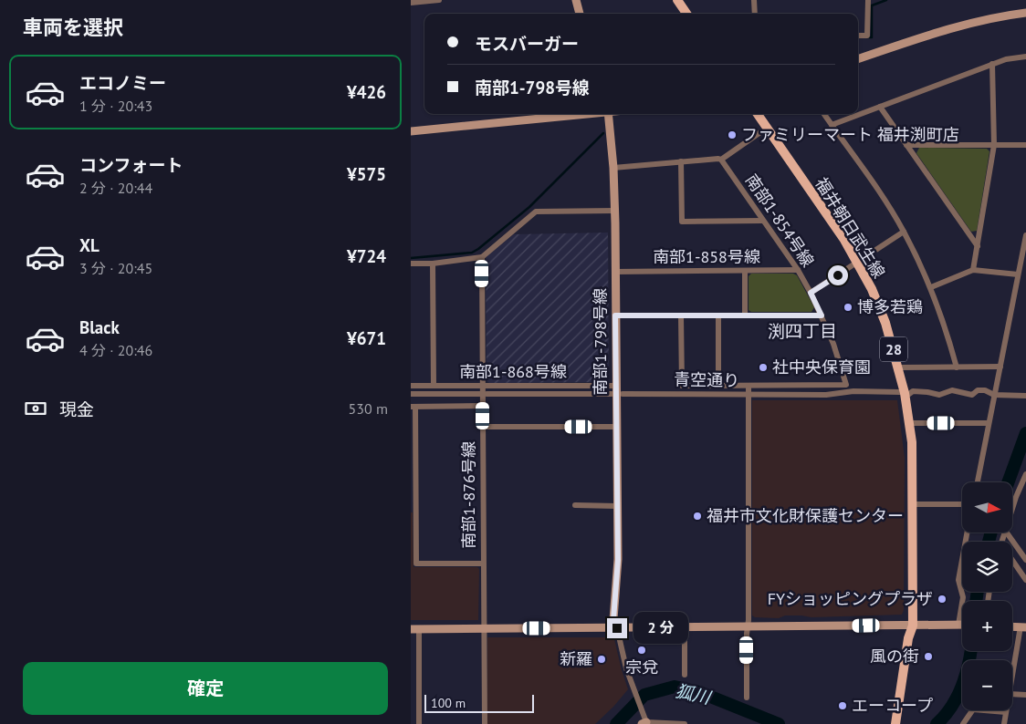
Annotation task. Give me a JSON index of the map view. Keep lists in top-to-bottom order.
{
  "streets": {
    "main road": ["福井朝日武生線", "28"],
    "street": [
      "南部1-854号線",
      "南部1-858号線",
      "南部1-798号線",
      "南部1-868号線",
      "青空通り",
      "南部1-876号線"
    ]
  },
  "crossings": [
    ["南部1-854号線", "南部1-858号線"],
    ["南部1-858号線", "南部1-798号線"],
    ["南部1-798号線", "南部1-868号線"],
    ["南部1-868号線", "南部1-876号線"]
  ],
  "districts": ["渕四丁目"],
  "water": ["狐川"],
  "places": [
    "ファミリーマート 福井渕町店",
    "博多若鶏",
    "社中央保育園",
    "福井市文化財保護センター",
    "FYショッピングプラザ",
    "宗兌",
    "風の街",
    "新羅",
    "エーコープ"
  ],
  "scale_bar": "100 m",
  "north": "right",
  "page": {
    "heading": "車両を選択",
    "banner": ["モスバーガー", "南部1-798号線"],
    "list": [
      {
        "name": "エコノミー",
        "note": "1 分 · 20:43",
        "value": "¥426"
      },
      {
        "name": "コンフォート",
        "note": "2 分 · 20:44",
        "value": "¥575"
      },
      {
        "name": "XL",
        "note": "3 分 · 20:45",
        "value": "¥724"
      },
      {
        "name": "Black",
        "note": "4 分 · 20:46",
        "value": "¥671"
      }
    ],
    "pay": ["現金", "530 m"],
    "map_buttons": ["+", "−"],
    "bubble": "2 分",
    "buttons": "確定",
    "scale": "100 m"
  }
}
